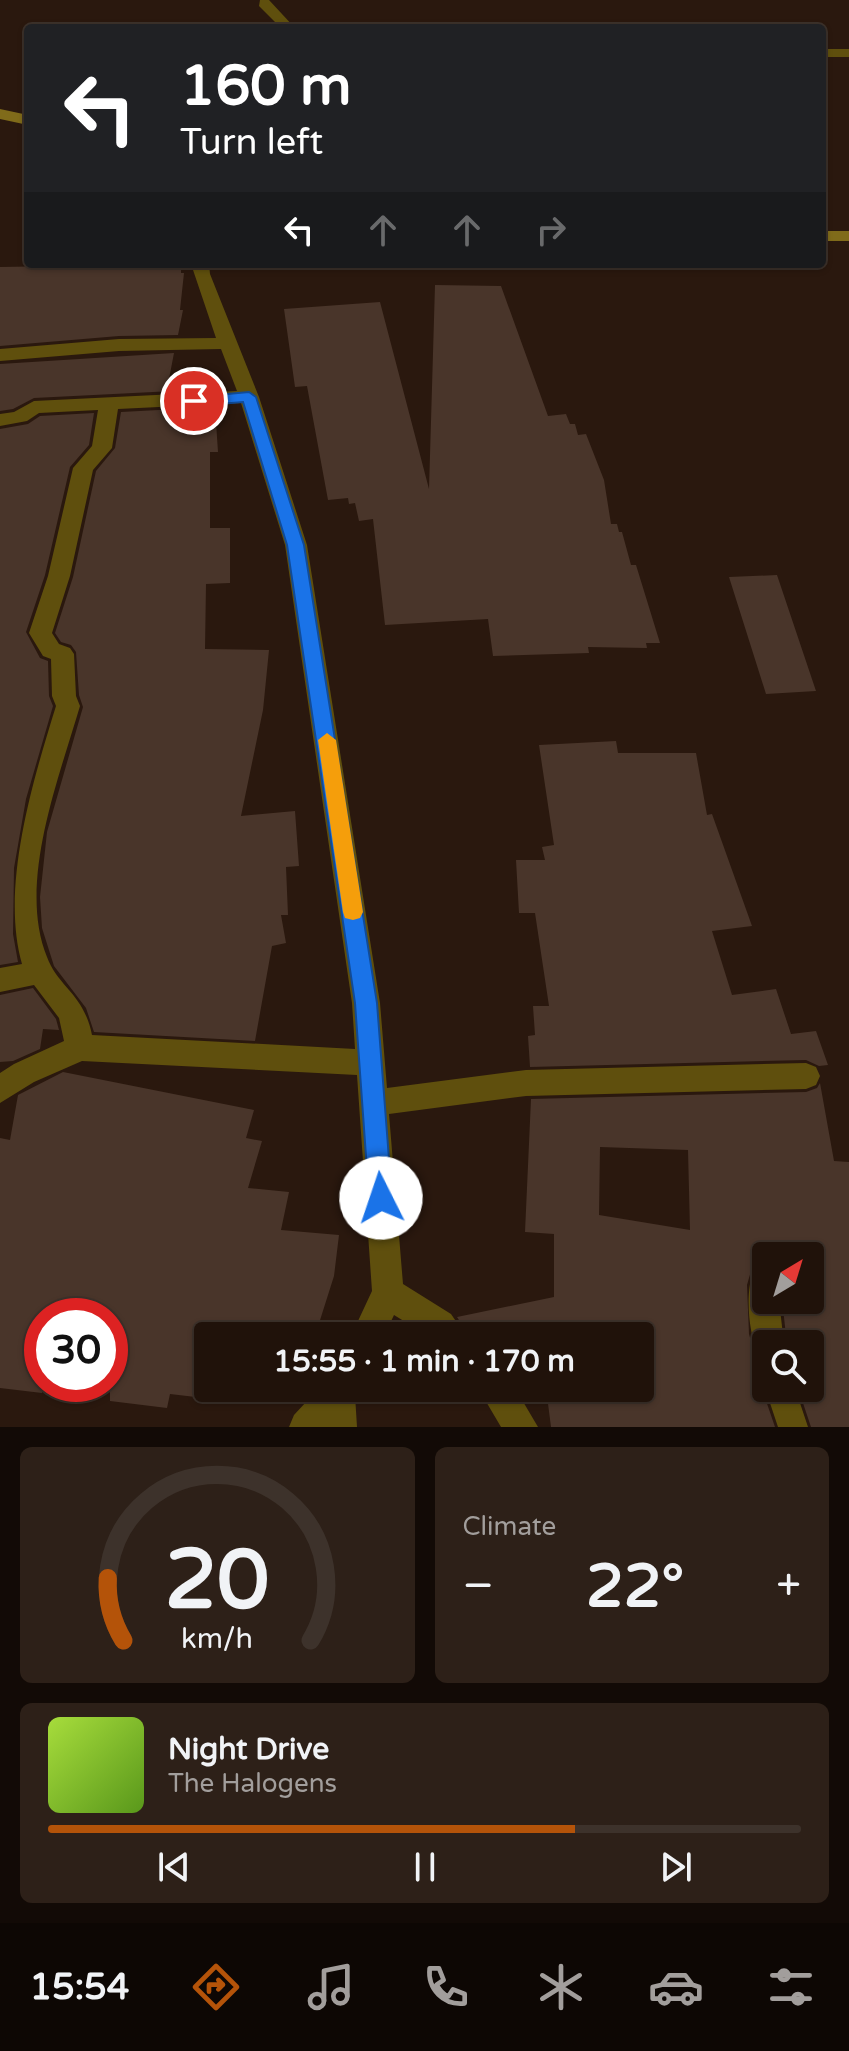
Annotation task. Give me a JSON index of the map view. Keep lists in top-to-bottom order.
{
  "north": "top right",
  "page": {
    "turn": ["160 m", "Turn left"],
    "limit": "30",
    "trip": "15:55 · 1 min · 170 m",
    "tile": "Climate",
    "heat": ["−", "22°", "+"],
    "song": ["Night Drive", "The Halogens"],
    "tabs": "15:54",
    "gauge": ["20", "km/h"]
  }
}
